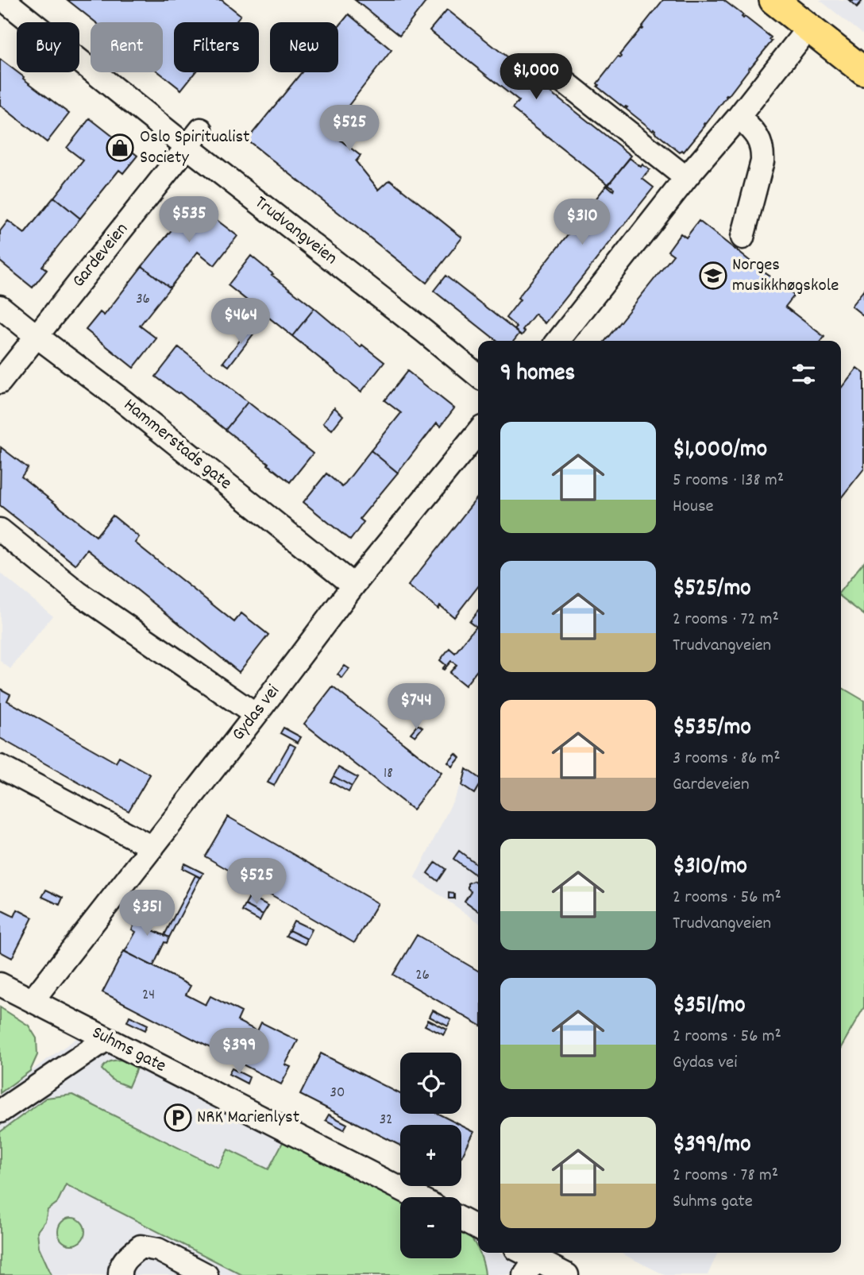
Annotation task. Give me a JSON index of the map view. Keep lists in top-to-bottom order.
{
  "streets": {
    "street": [
      "Trudvangveien",
      "Gardeveien",
      "Hammerstads gate",
      "Gydas vei",
      "Suhms gate"
    ]
  },
  "crossings": [
    ["Trudvangveien", "Gardeveien"],
    ["Gardeveien", "Hammerstads gate"],
    ["Hammerstads gate", "Gydas vei"],
    ["Gydas vei", "Suhms gate"]
  ],
  "places": {
    "shop": ["Oslo Spiritualist Society"],
    "school or university": ["Norges musikkhøgskole"],
    "parking": ["NRK Marienlyst"]
  },
  "house_numbers": [
    "36",
    "18",
    "26",
    "24",
    "30",
    "32"
  ],
  "page": {
    "chip": [
      "Buy",
      "Rent",
      "Filters",
      "New"
    ],
    "price": [
      "$1,000",
      "$525",
      "$535",
      "$310",
      "$464",
      "$744",
      "$525",
      "$351",
      "$399"
    ],
    "heading": "9 homes",
    "list": [
      {
        "name": "$1,000/mo",
        "note": "5 rooms · 138 m² · House"
      },
      {
        "name": "$525/mo",
        "note": "2 rooms · 72 m² · Trudvangveien"
      },
      {
        "name": "$535/mo",
        "note": "3 rooms · 86 m² · Gardeveien"
      },
      {
        "name": "$310/mo",
        "note": "2 rooms · 56 m² · Trudvangveien"
      },
      {
        "name": "$351/mo",
        "note": "2 rooms · 56 m² · Gydas vei"
      },
      {
        "name": "$399/mo",
        "note": "2 rooms · 78 m² · Suhms gate"
      }
    ],
    "map_buttons": ["+", "−"]
  }
}
